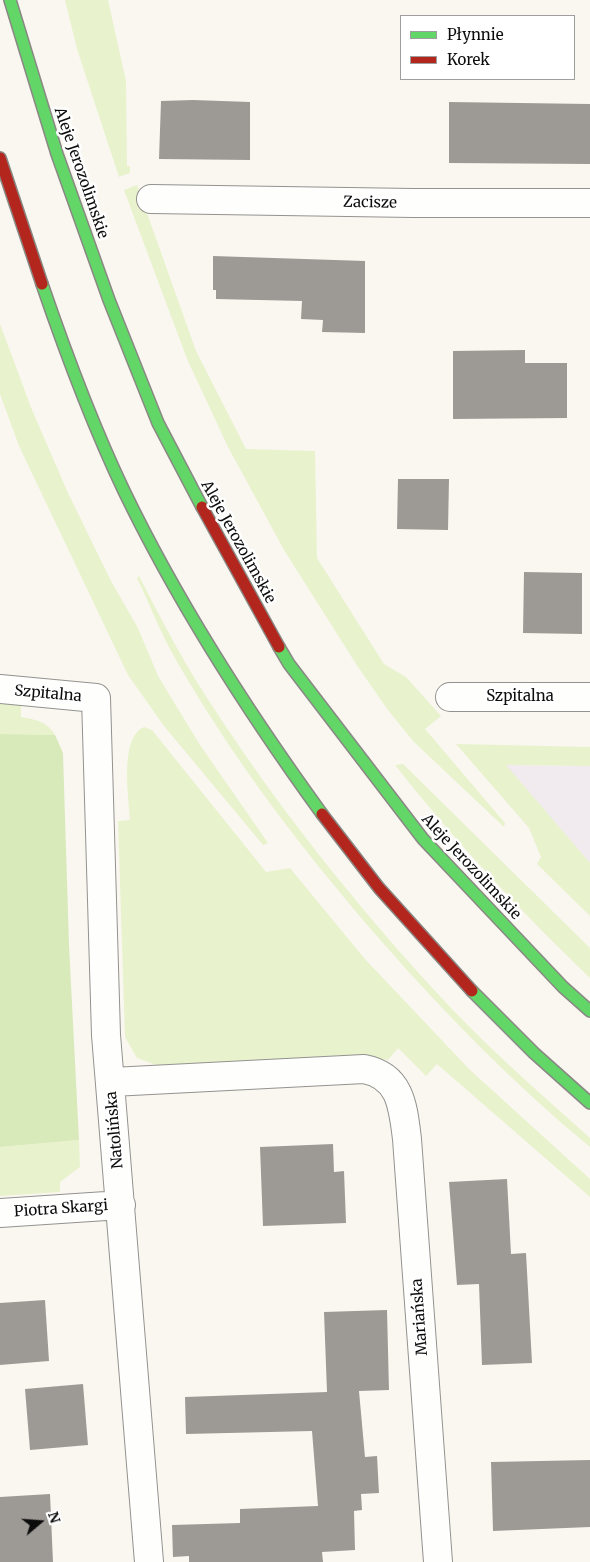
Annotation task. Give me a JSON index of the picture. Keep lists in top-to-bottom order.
{
  "streets": {
    "main road": ["Aleje Jerozolimskie"],
    "street": [
      "Zacisze",
      "Szpitalna",
      "Natolińska",
      "Piotra Skargi",
      "Mariańska"
    ]
  },
  "crossings": [
    ["Szpitalna", "Natolińska"],
    ["Natolińska", "Piotra Skargi"],
    ["Natolińska", "Mariańska"]
  ],
  "legend": ["Płynnie", "Korek"],
  "north": "right"
}
